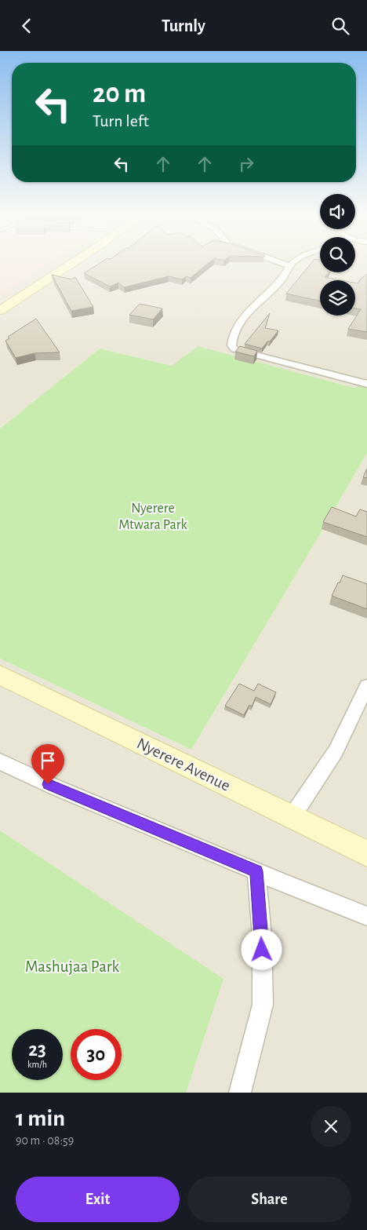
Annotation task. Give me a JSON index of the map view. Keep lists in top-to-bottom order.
{
  "streets": {
    "street": ["Nyerere Avenue"]
  },
  "parks": ["Nyerere Mtwara Park", "Mashujaa Park"],
  "page": {
    "header": "Turnly",
    "turn": ["20 m", "Turn left"],
    "speed": "23 km/h",
    "limit": "30",
    "heading": ["1 min", "90 m · 08:59"],
    "buttons": ["Exit", "Share"]
  }
}
